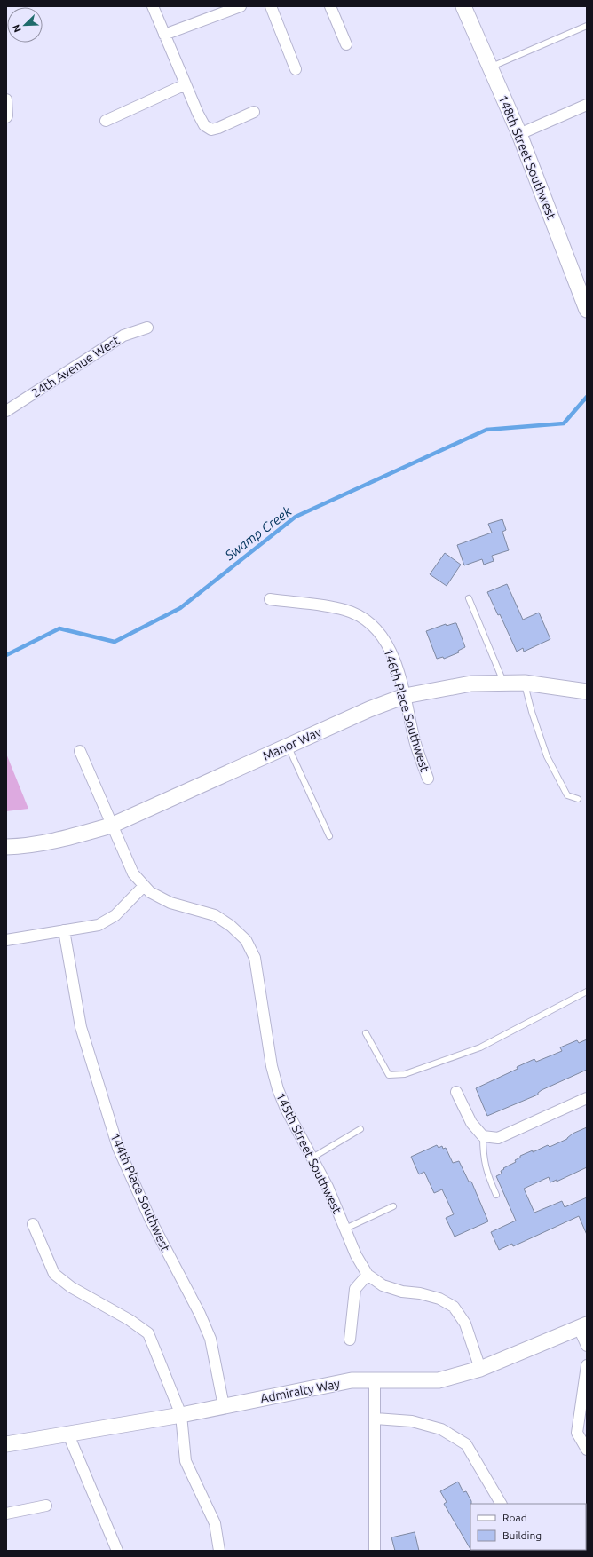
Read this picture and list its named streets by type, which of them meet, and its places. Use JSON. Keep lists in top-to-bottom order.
{
  "streets": {
    "street": [
      "148th Street Southwest",
      "24th Avenue West",
      "146th Place Southwest",
      "Manor Way",
      "145th Street Southwest",
      "144th Place Southwest",
      "Admiralty Way"
    ]
  },
  "crossings": [
    ["146th Place Southwest", "Manor Way"],
    ["Manor Way", "145th Street Southwest"],
    ["145th Street Southwest", "Admiralty Way"],
    ["144th Place Southwest", "Admiralty Way"]
  ],
  "water": ["Swamp Creek"],
  "legend": ["Road", "Building"],
  "north": "bottom left"
}
